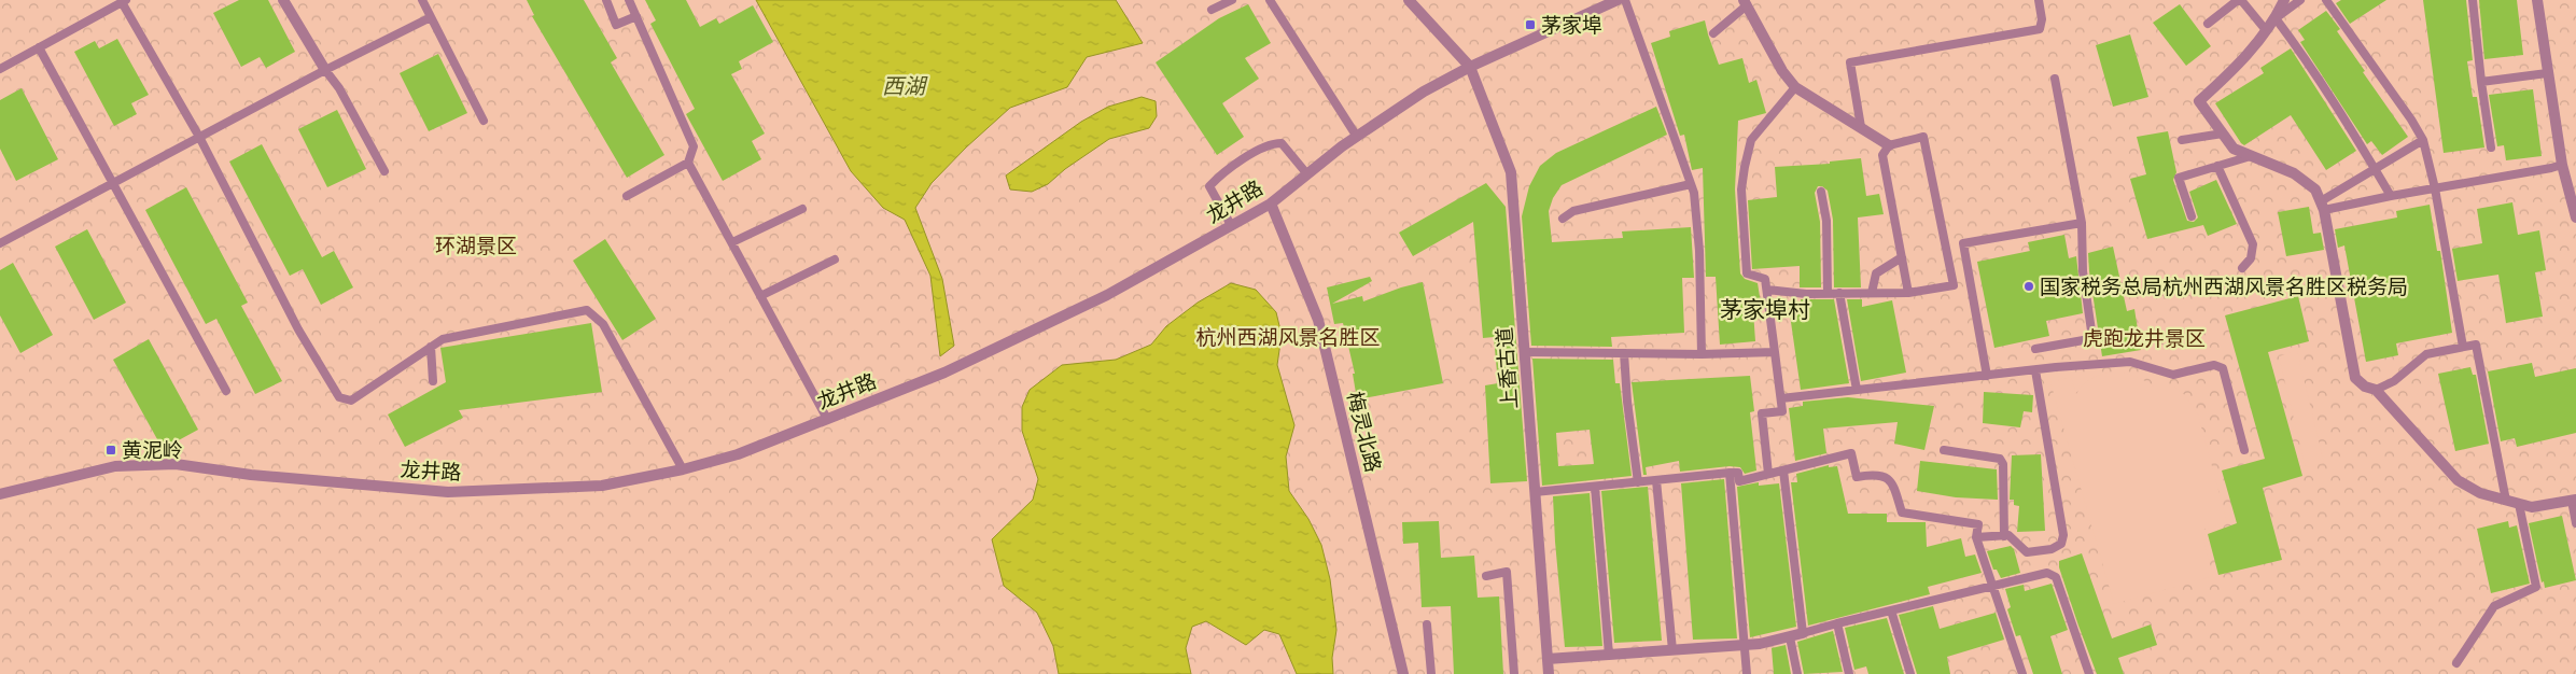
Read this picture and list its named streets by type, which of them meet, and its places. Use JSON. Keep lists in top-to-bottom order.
{
  "streets": {
    "street": ["龙井路", "上香古道", "梅灵北路"]
  },
  "crossings": [
    ["龙井路", "上香古道"],
    ["龙井路", "梅灵北路"]
  ],
  "districts": ["茅家埠村"],
  "water": ["西湖"],
  "parks": ["环湖景区", "杭州西湖风景名胜区", "虎跑龙井景区"],
  "places": {
    "transit": ["茅家埠", "黄泥岭"],
    "other": ["国家税务总局杭州西湖风景名胜区税务局"]
  }
}
